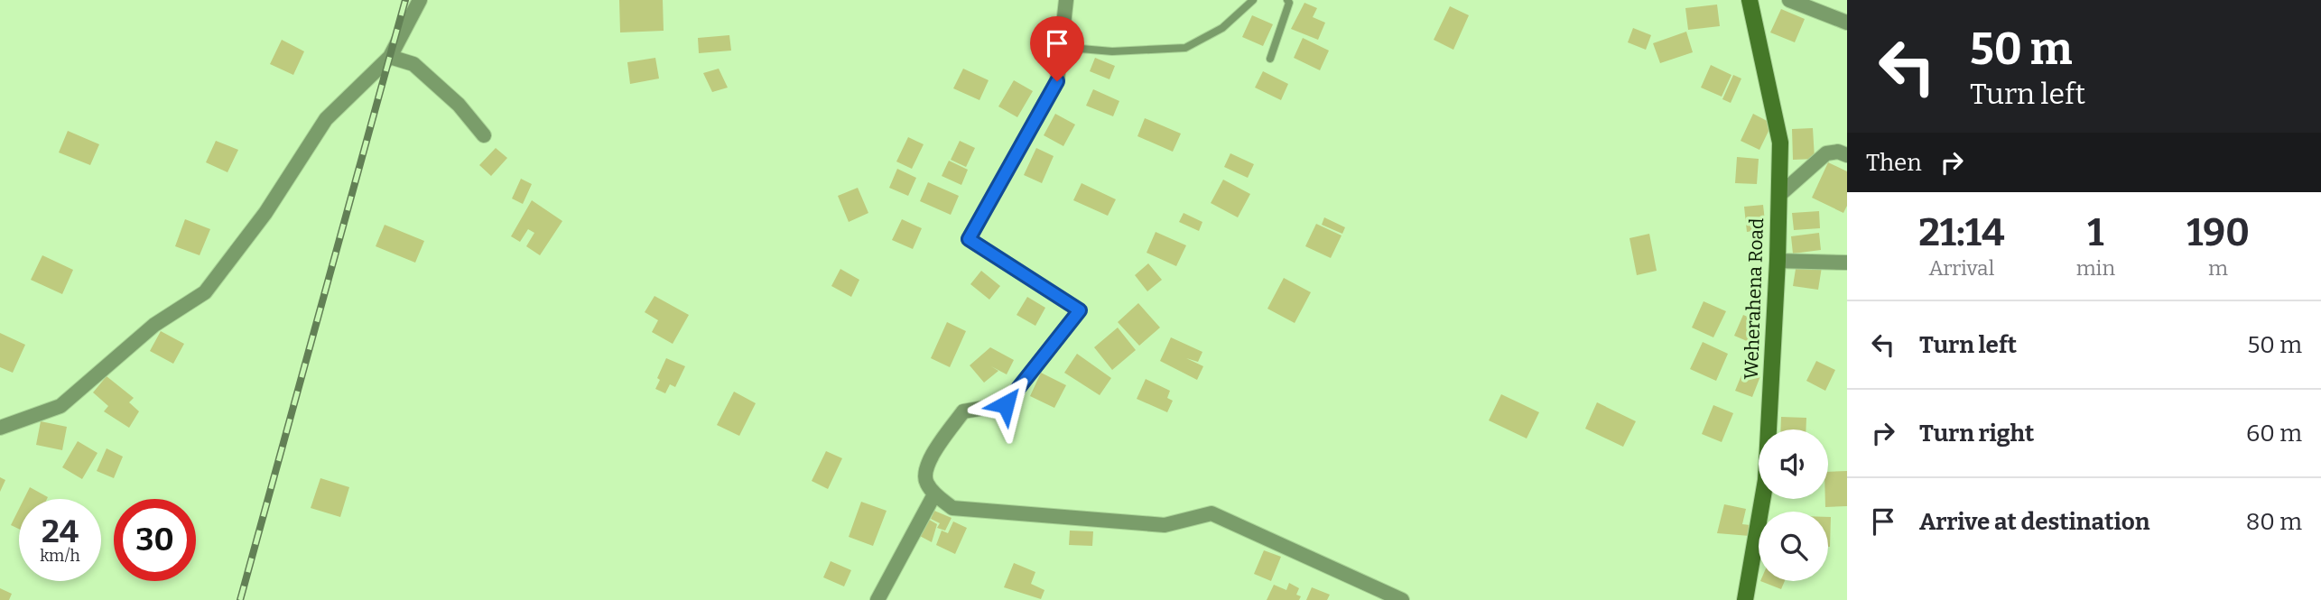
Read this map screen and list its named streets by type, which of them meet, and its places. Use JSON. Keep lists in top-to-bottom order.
{
  "streets": {
    "main road": ["Weherahena Road"]
  },
  "page": {
    "turn": ["50 m", "Turn left"],
    "then": "Then",
    "eta": [
      "21:14",
      "Arrival",
      "1",
      "min",
      "190",
      "m"
    ],
    "list": [
      {
        "name": "Turn left",
        "value": "50 m"
      },
      {
        "name": "Turn right",
        "value": "60 m"
      },
      {
        "name": "Arrive at destination",
        "value": "80 m"
      }
    ],
    "speed": "24 km/h",
    "limit": "30"
  }
}
